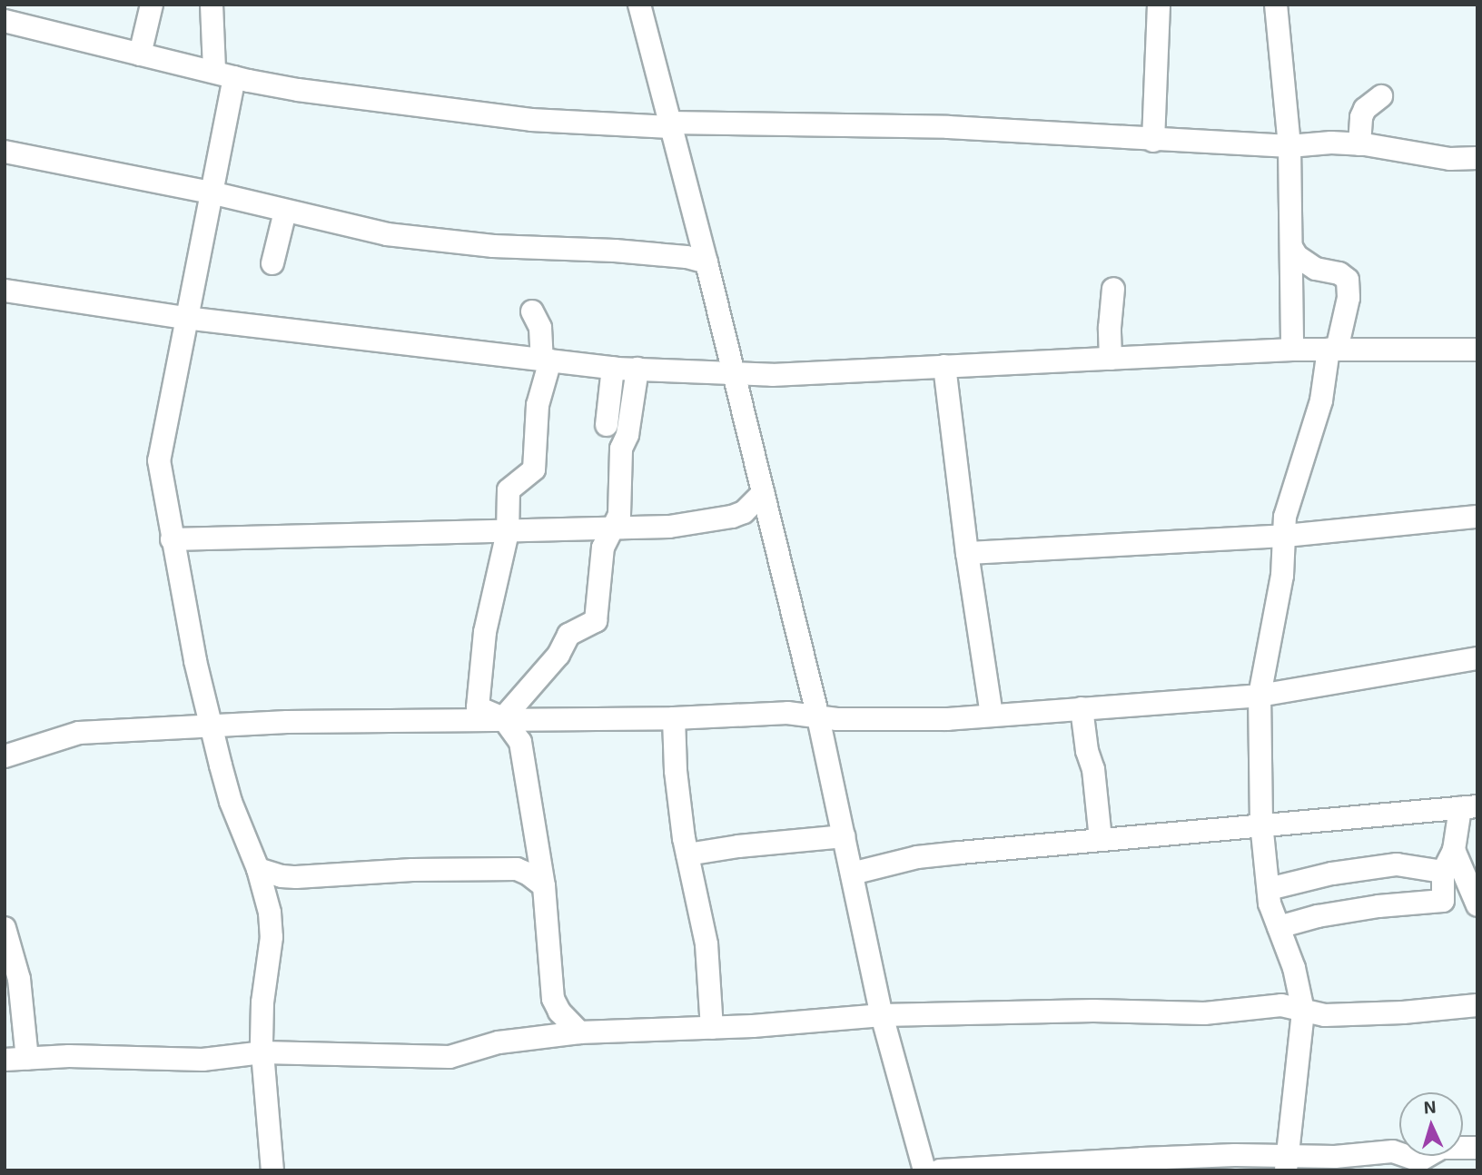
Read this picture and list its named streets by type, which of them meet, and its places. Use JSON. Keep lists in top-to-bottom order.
{
  "north": "top"
}
